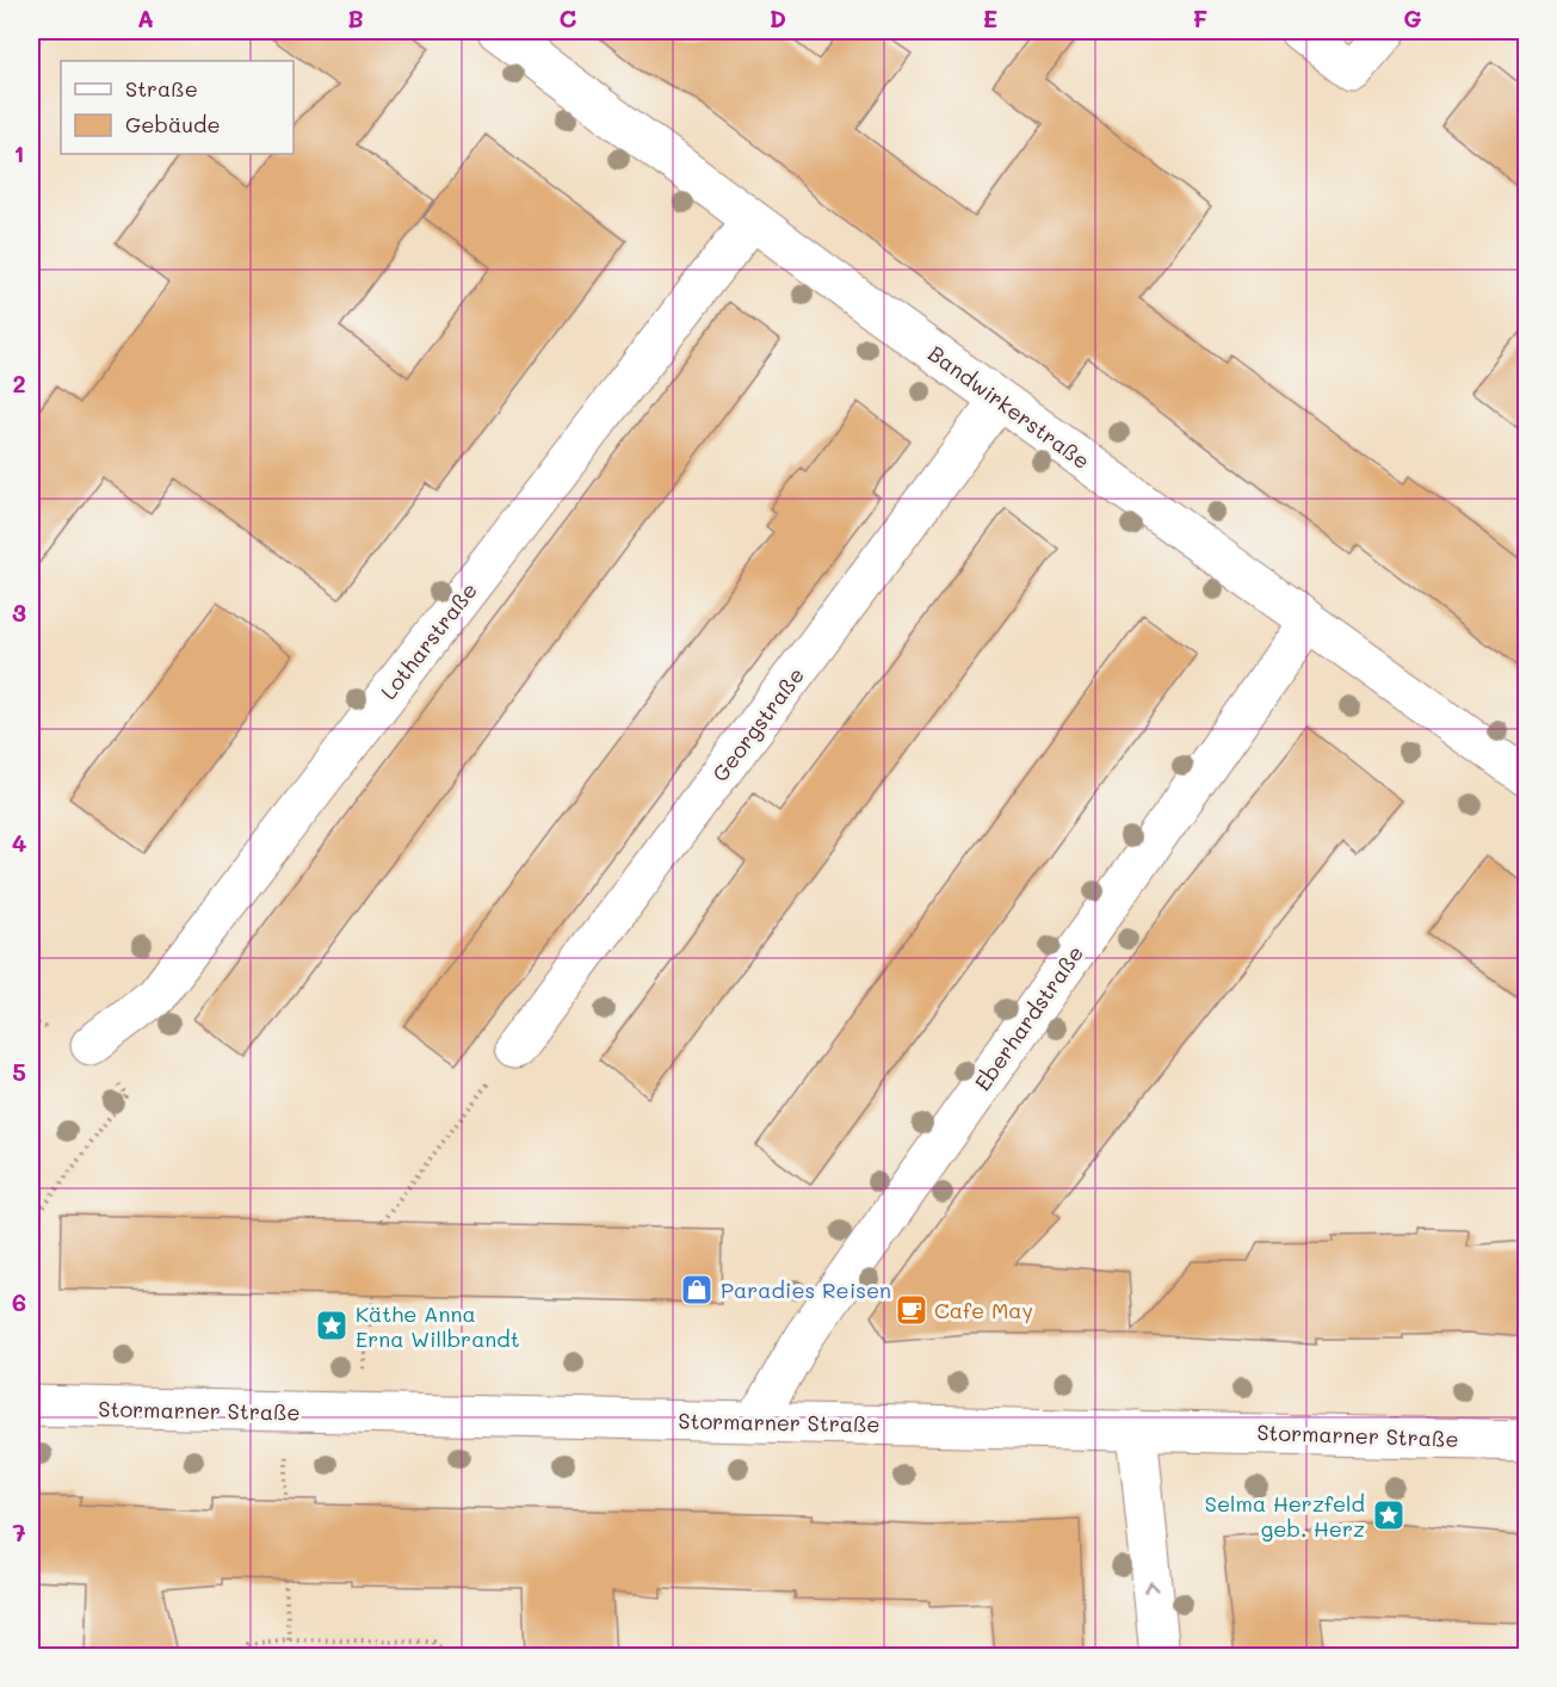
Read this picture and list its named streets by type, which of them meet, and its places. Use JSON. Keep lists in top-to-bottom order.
{
  "streets": {
    "street": [
      "Bandwirkerstraße",
      "Lotharstraße",
      "Georgstraße",
      "Eberhardstraße",
      "Stormarner Straße"
    ]
  },
  "crossings": [
    ["Bandwirkerstraße", "Lotharstraße"],
    ["Bandwirkerstraße", "Georgstraße"],
    ["Bandwirkerstraße", "Eberhardstraße"],
    ["Eberhardstraße", "Stormarner Straße"]
  ],
  "places": {
    "shop": ["Paradies Reisen"],
    "cafe": ["Cafe May"],
    "place": ["Käthe Anna Erna Willbrandt", "Selma Herzfeld geb. Herz"]
  },
  "legend": ["Straße", "Gebäude"],
  "grid": {
    "columns": [
      "A",
      "B",
      "C",
      "D",
      "E",
      "F",
      "G"
    ],
    "rows": [
      "1",
      "2",
      "3",
      "4",
      "5",
      "6",
      "7"
    ]
  }
}
